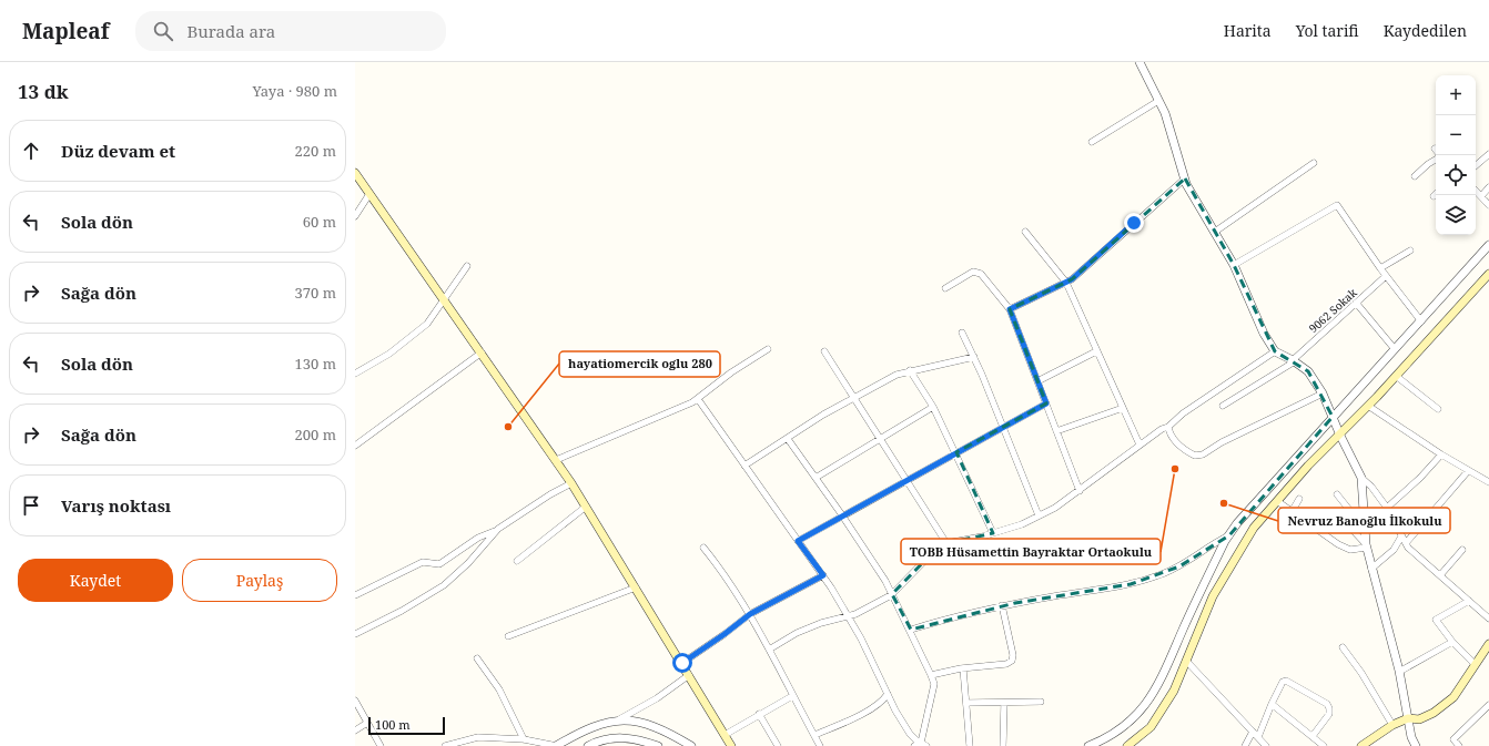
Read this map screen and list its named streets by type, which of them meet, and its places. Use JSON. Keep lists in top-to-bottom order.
{
  "streets": {
    "street": ["9062 Sokak"]
  },
  "places": ["hayatiomercik oglu 280", "TOBB Hüsamettin Bayraktar Ortaokulu", "Nevruz Banoğlu İlkokulu"],
  "scale_bar": "100 m",
  "page": {
    "header": "Mapleaf",
    "search": "Burada ara",
    "nav": ["Harita", "Yol tarifi", "Kaydedilen"],
    "heading": ["13 dk", "Yaya · 980 m"],
    "map_buttons": ["+", "−"],
    "list": [
      ["Düz devam et", "220 m"],
      ["Sola dön", "60 m"],
      ["Sağa dön", "370 m"],
      ["Sola dön", "130 m"],
      ["Sağa dön", "200 m"],
      "Varış noktası"
    ],
    "buttons": ["Kaydet", "Paylaş"],
    "scale": "100 m"
  }
}
